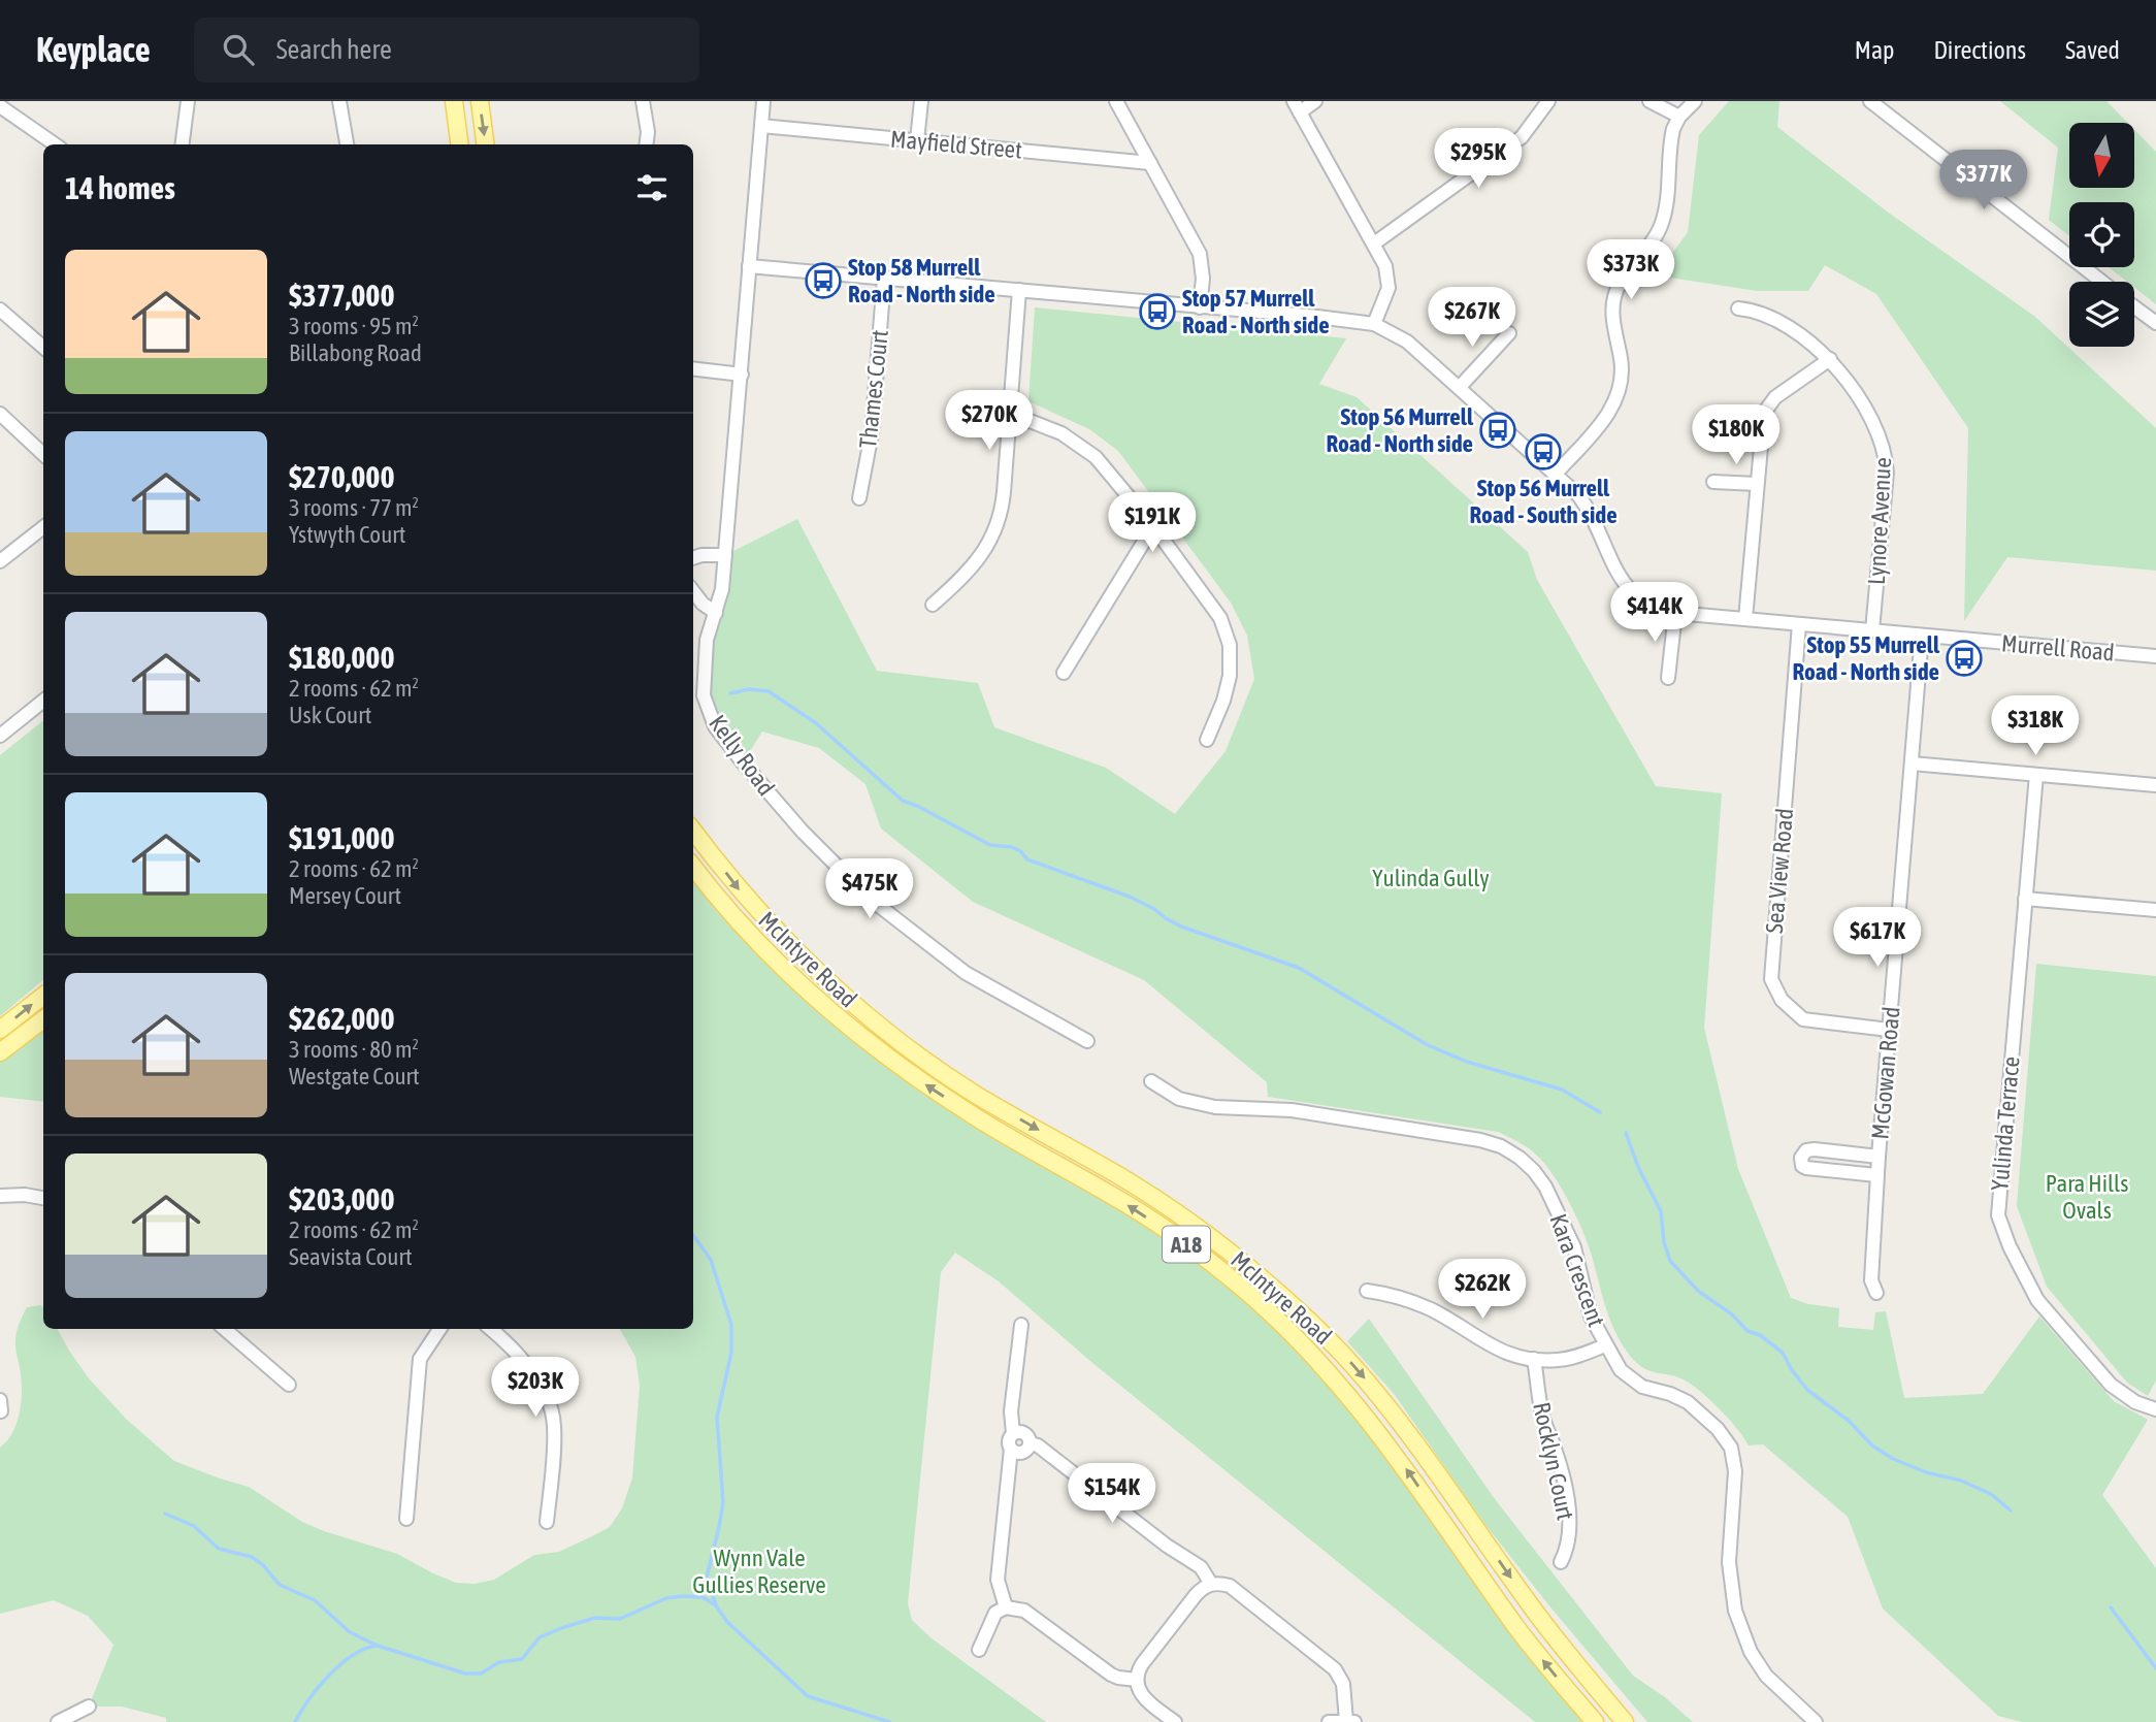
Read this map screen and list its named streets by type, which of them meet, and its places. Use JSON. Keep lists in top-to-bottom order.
{
  "streets": {
    "main road": ["McIntyre Road", "A18"],
    "street": [
      "Mayfield Street",
      "Thames Court",
      "Lynore Avenue",
      "Murrell Road",
      "Kelly Road",
      "Sea View Road",
      "McGowan Road",
      "Yulinda Terrace",
      "Kara Crescent",
      "Rocklyn Court"
    ]
  },
  "crossings": [
    ["Mayfield Street", "Kelly Road"],
    ["Thames Court", "Murrell Road"],
    ["Lynore Avenue", "Murrell Road"],
    ["Murrell Road", "Kelly Road"],
    ["Murrell Road", "Sea View Road"],
    ["Murrell Road", "McGowan Road"],
    ["Sea View Road", "McGowan Road"]
  ],
  "parks": ["Yulinda Gully", "Para Hills Ovals", "Wynn Vale Gullies Reserve"],
  "places": {
    "bus stop": [
      "Stop 58 Murrell Road - North side",
      "Stop 57 Murrell Road - North side",
      "Stop 56 Murrell Road - North side",
      "Stop 56 Murrell Road - South side",
      "Stop 55 Murrell Road - North side"
    ]
  },
  "north": "bottom",
  "page": {
    "header": "Keyplace",
    "search": "Search here",
    "nav": ["Map", "Directions", "Saved"],
    "price": [
      "$295K",
      "$377K",
      "$373K",
      "$267K",
      "$270K",
      "$180K",
      "$191K",
      "$414K",
      "$318K",
      "$475K",
      "$617K",
      "$262K",
      "$203K",
      "$154K"
    ],
    "heading": "14 homes",
    "list": [
      {
        "name": "$377,000",
        "note": "3 rooms · 95 m² · Billabong Road"
      },
      {
        "name": "$270,000",
        "note": "3 rooms · 77 m² · Ystwyth Court"
      },
      {
        "name": "$180,000",
        "note": "2 rooms · 62 m² · Usk Court"
      },
      {
        "name": "$191,000",
        "note": "2 rooms · 62 m² · Mersey Court"
      },
      {
        "name": "$262,000",
        "note": "3 rooms · 80 m² · Westgate Court"
      },
      {
        "name": "$203,000",
        "note": "2 rooms · 62 m² · Seavista Court"
      }
    ]
  }
}
